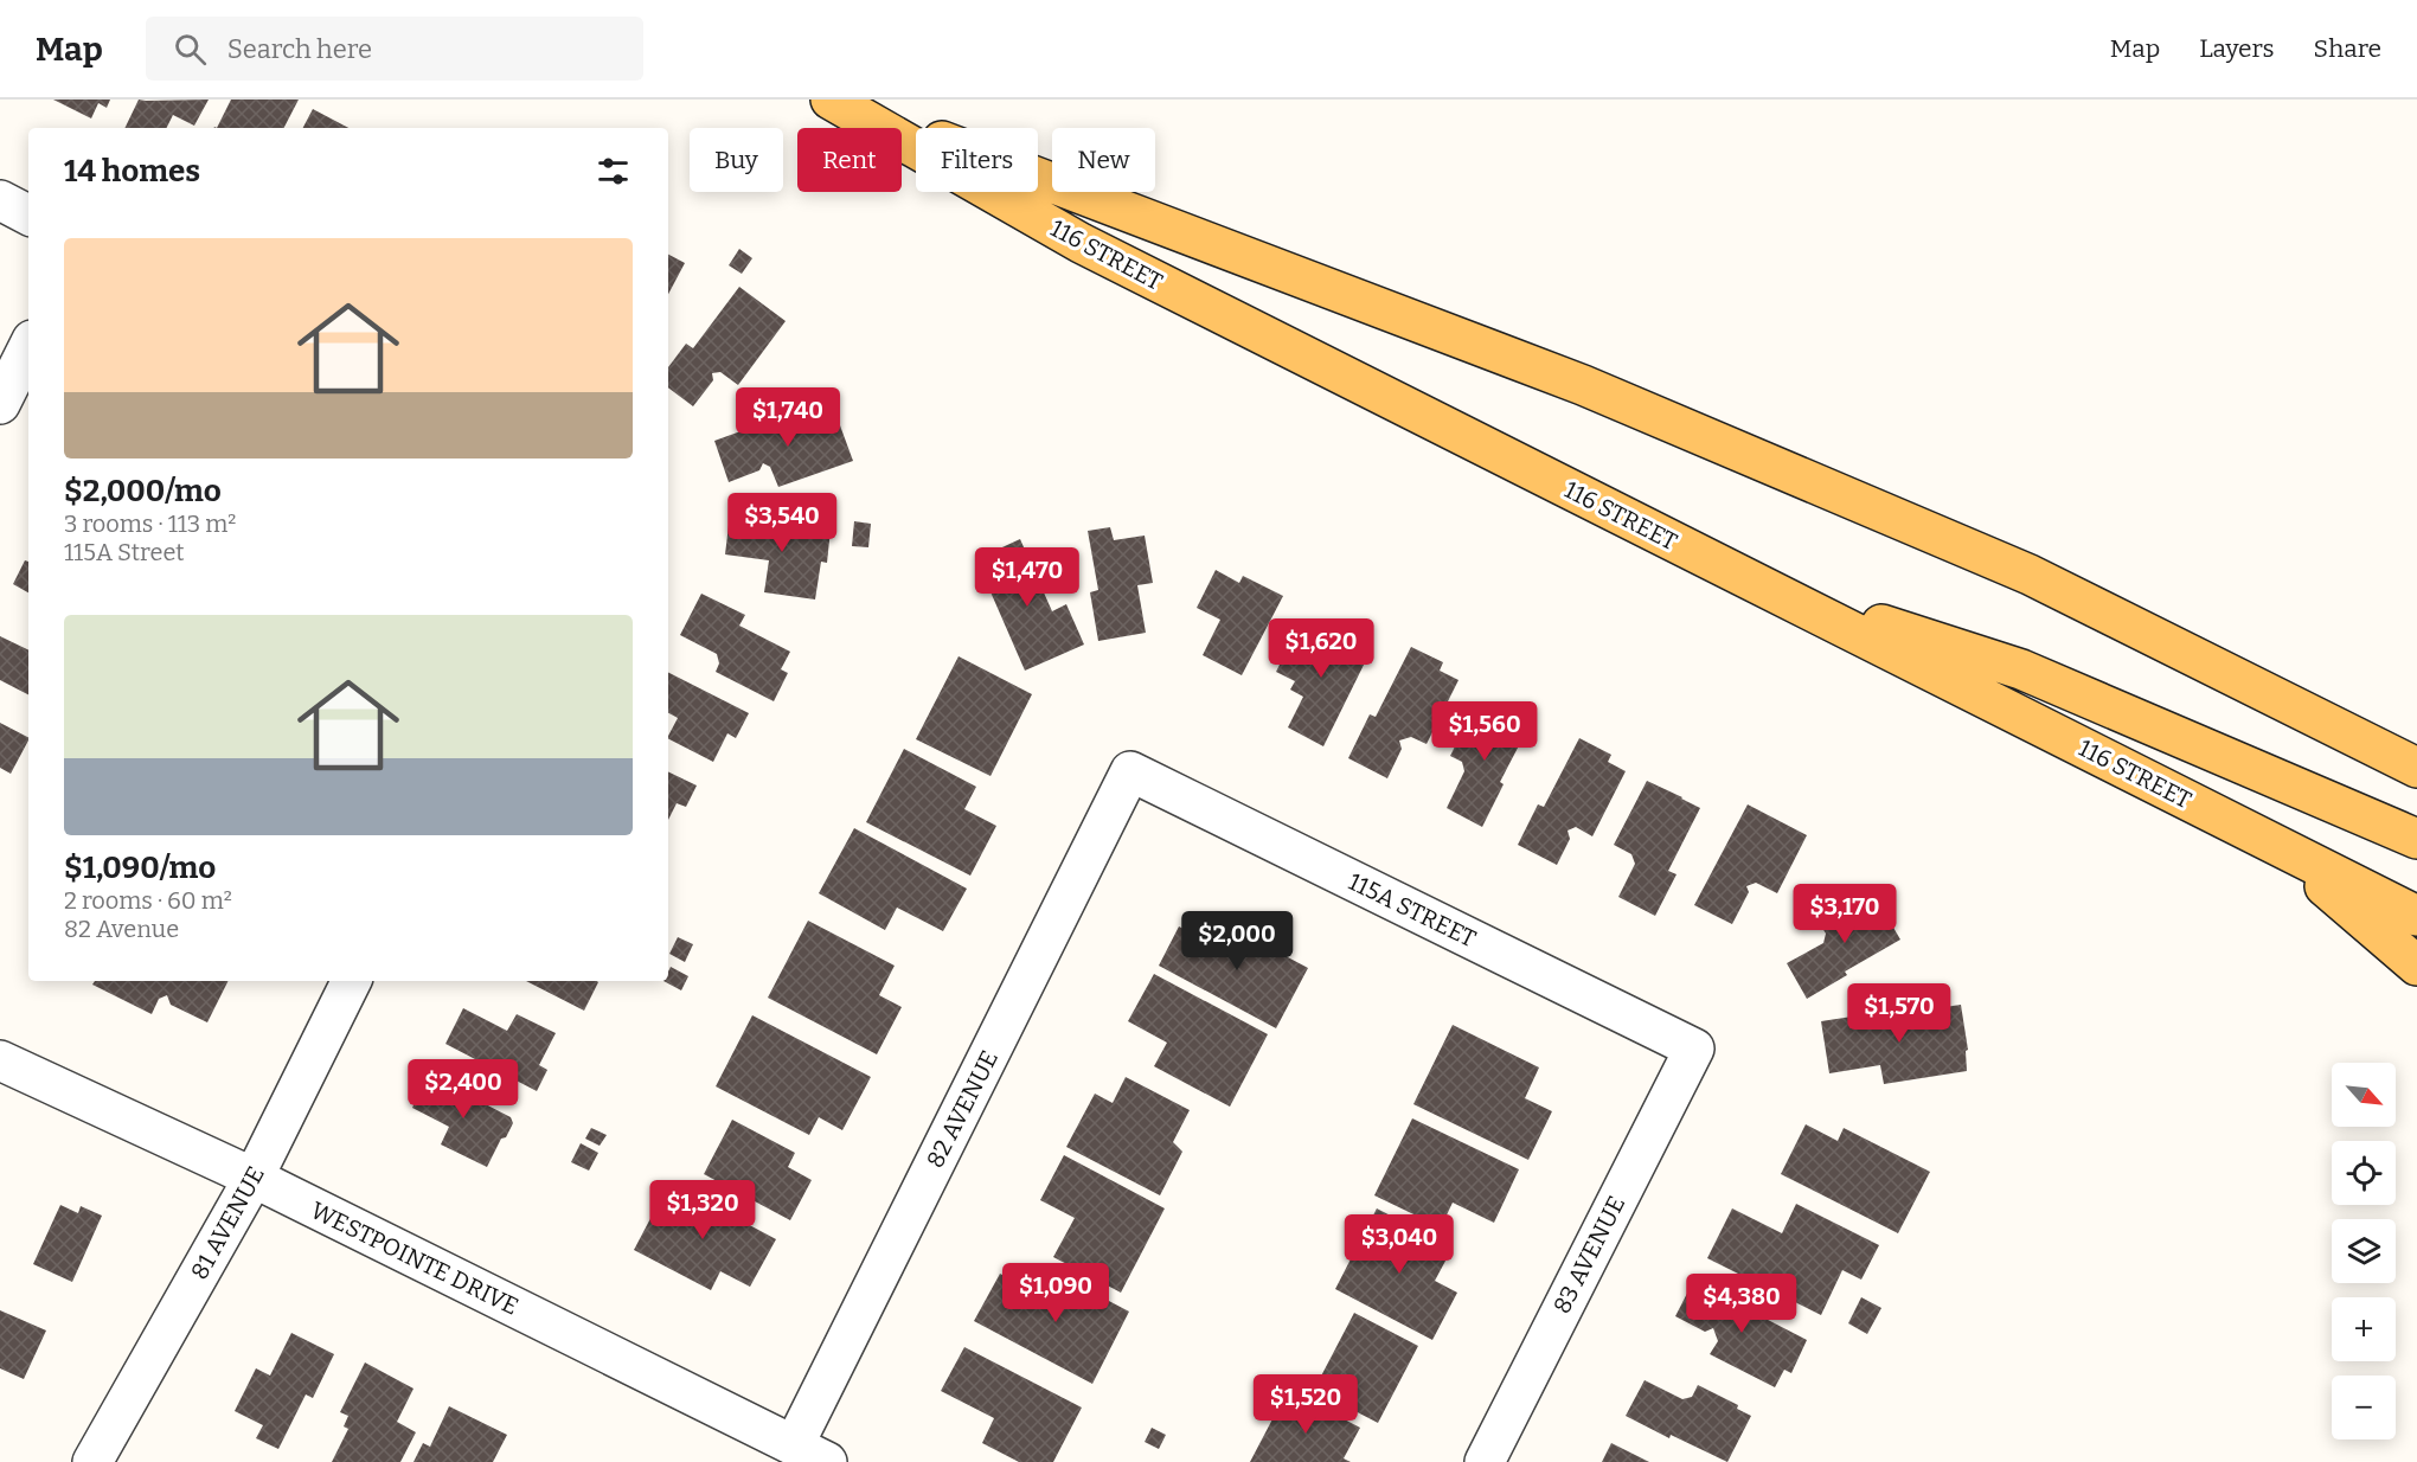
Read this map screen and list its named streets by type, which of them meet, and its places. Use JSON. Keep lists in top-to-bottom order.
{
  "streets": {
    "main road": ["116 STREET"],
    "street": [
      "115A STREET",
      "82 AVENUE",
      "81 AVENUE",
      "83 AVENUE",
      "WESTPOINTE DRIVE"
    ]
  },
  "crossings": [
    ["115A STREET", "82 AVENUE"],
    ["115A STREET", "83 AVENUE"],
    ["82 AVENUE", "WESTPOINTE DRIVE"],
    ["81 AVENUE", "WESTPOINTE DRIVE"]
  ],
  "north": "bottom right",
  "page": {
    "header": "Map",
    "search": "Search here",
    "nav": ["Map", "Layers", "Share"],
    "chip": [
      "Buy",
      "Rent",
      "Filters",
      "New"
    ],
    "heading": "14 homes",
    "list": [
      {
        "name": "$2,000/mo",
        "note": "3 rooms · 113 m² · 115A Street"
      },
      {
        "name": "$1,090/mo",
        "note": "2 rooms · 60 m² · 82 Avenue"
      }
    ],
    "price": [
      "$1,740",
      "$3,540",
      "$1,470",
      "$1,620",
      "$1,560",
      "$3,170",
      "$2,000",
      "$1,570",
      "$2,400",
      "$1,320",
      "$3,040",
      "$1,090",
      "$4,380",
      "$1,520"
    ],
    "map_buttons": ["+", "−"]
  }
}
